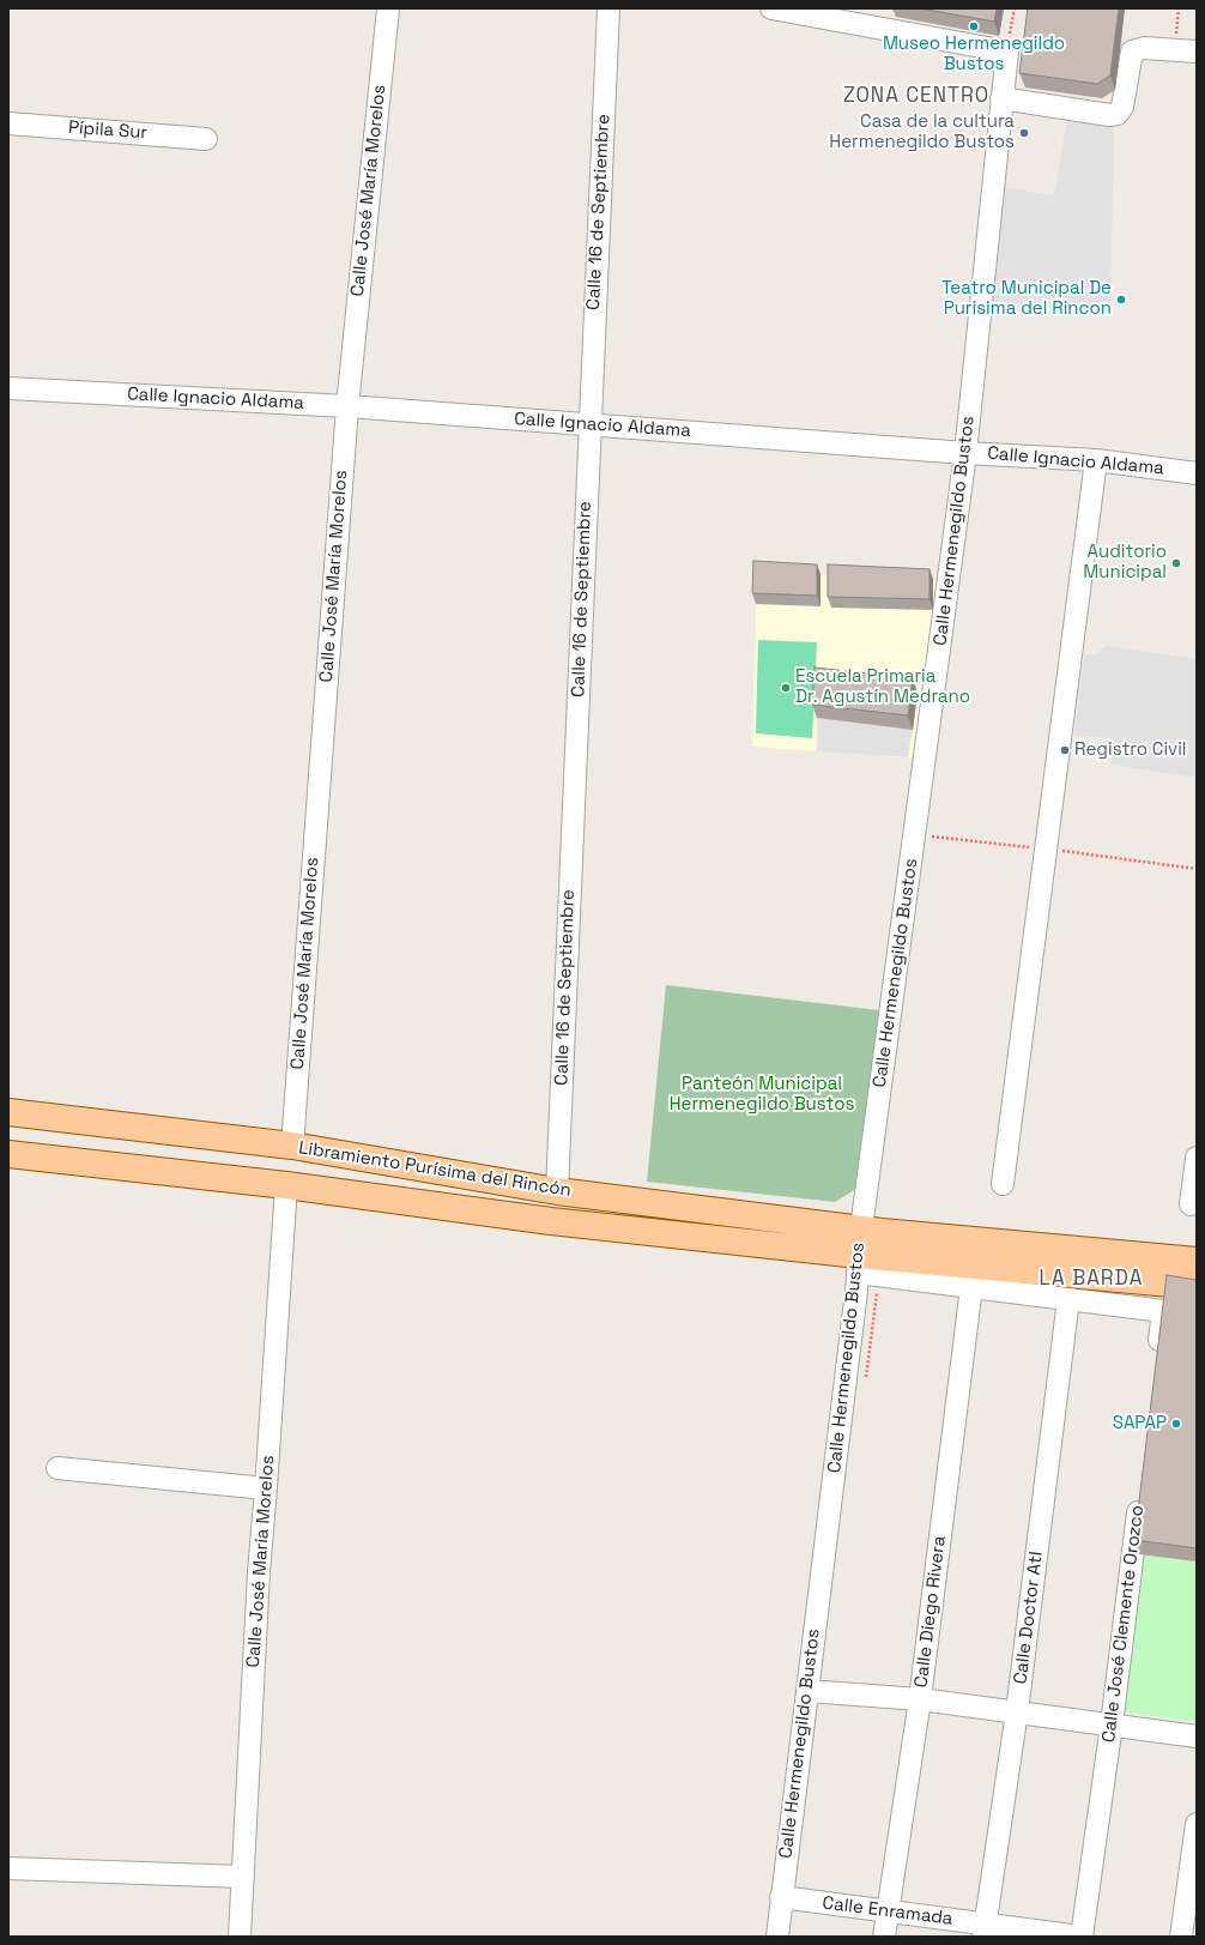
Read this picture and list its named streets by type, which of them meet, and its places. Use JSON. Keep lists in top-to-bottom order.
{
  "streets": {
    "main road": ["Libramiento Purísima del Rincón"],
    "street": [
      "Pípila Sur",
      "Calle José María Morelos",
      "Calle 16 de Septiembre",
      "Calle Ignacio Aldama",
      "Calle Hermenegildo Bustos",
      "Calle Diego Rivera",
      "Calle Doctor Atl",
      "Calle José Clemente Orozco",
      "Calle Enramada"
    ]
  },
  "crossings": [
    ["Calle José María Morelos", "Calle Ignacio Aldama"],
    ["Calle José María Morelos", "Libramiento Purísima del Rincón"],
    ["Calle 16 de Septiembre", "Calle Ignacio Aldama"],
    ["Calle 16 de Septiembre", "Libramiento Purísima del Rincón"],
    ["Calle Ignacio Aldama", "Calle Hermenegildo Bustos"],
    ["Calle Hermenegildo Bustos", "Libramiento Purísima del Rincón"],
    ["Calle Hermenegildo Bustos", "Calle Enramada"],
    ["Calle Diego Rivera", "Calle Enramada"],
    ["Calle Doctor Atl", "Calle Enramada"],
    ["Calle José Clemente Orozco", "Calle Enramada"]
  ],
  "districts": ["ZONA CENTRO", "LA BARDA"],
  "parks": ["Panteón Municipal Hermenegildo Bustos"],
  "places": [
    "Museo Hermenegildo Bustos",
    "Casa de la cultura Hermenegildo Bustos",
    "Teatro Municipal De Purisima del Rincon",
    "Auditorio Municipal",
    "Escuela Primaria Dr. Agustín Medrano",
    "Registro Civil",
    "SAPAP"
  ]
}
